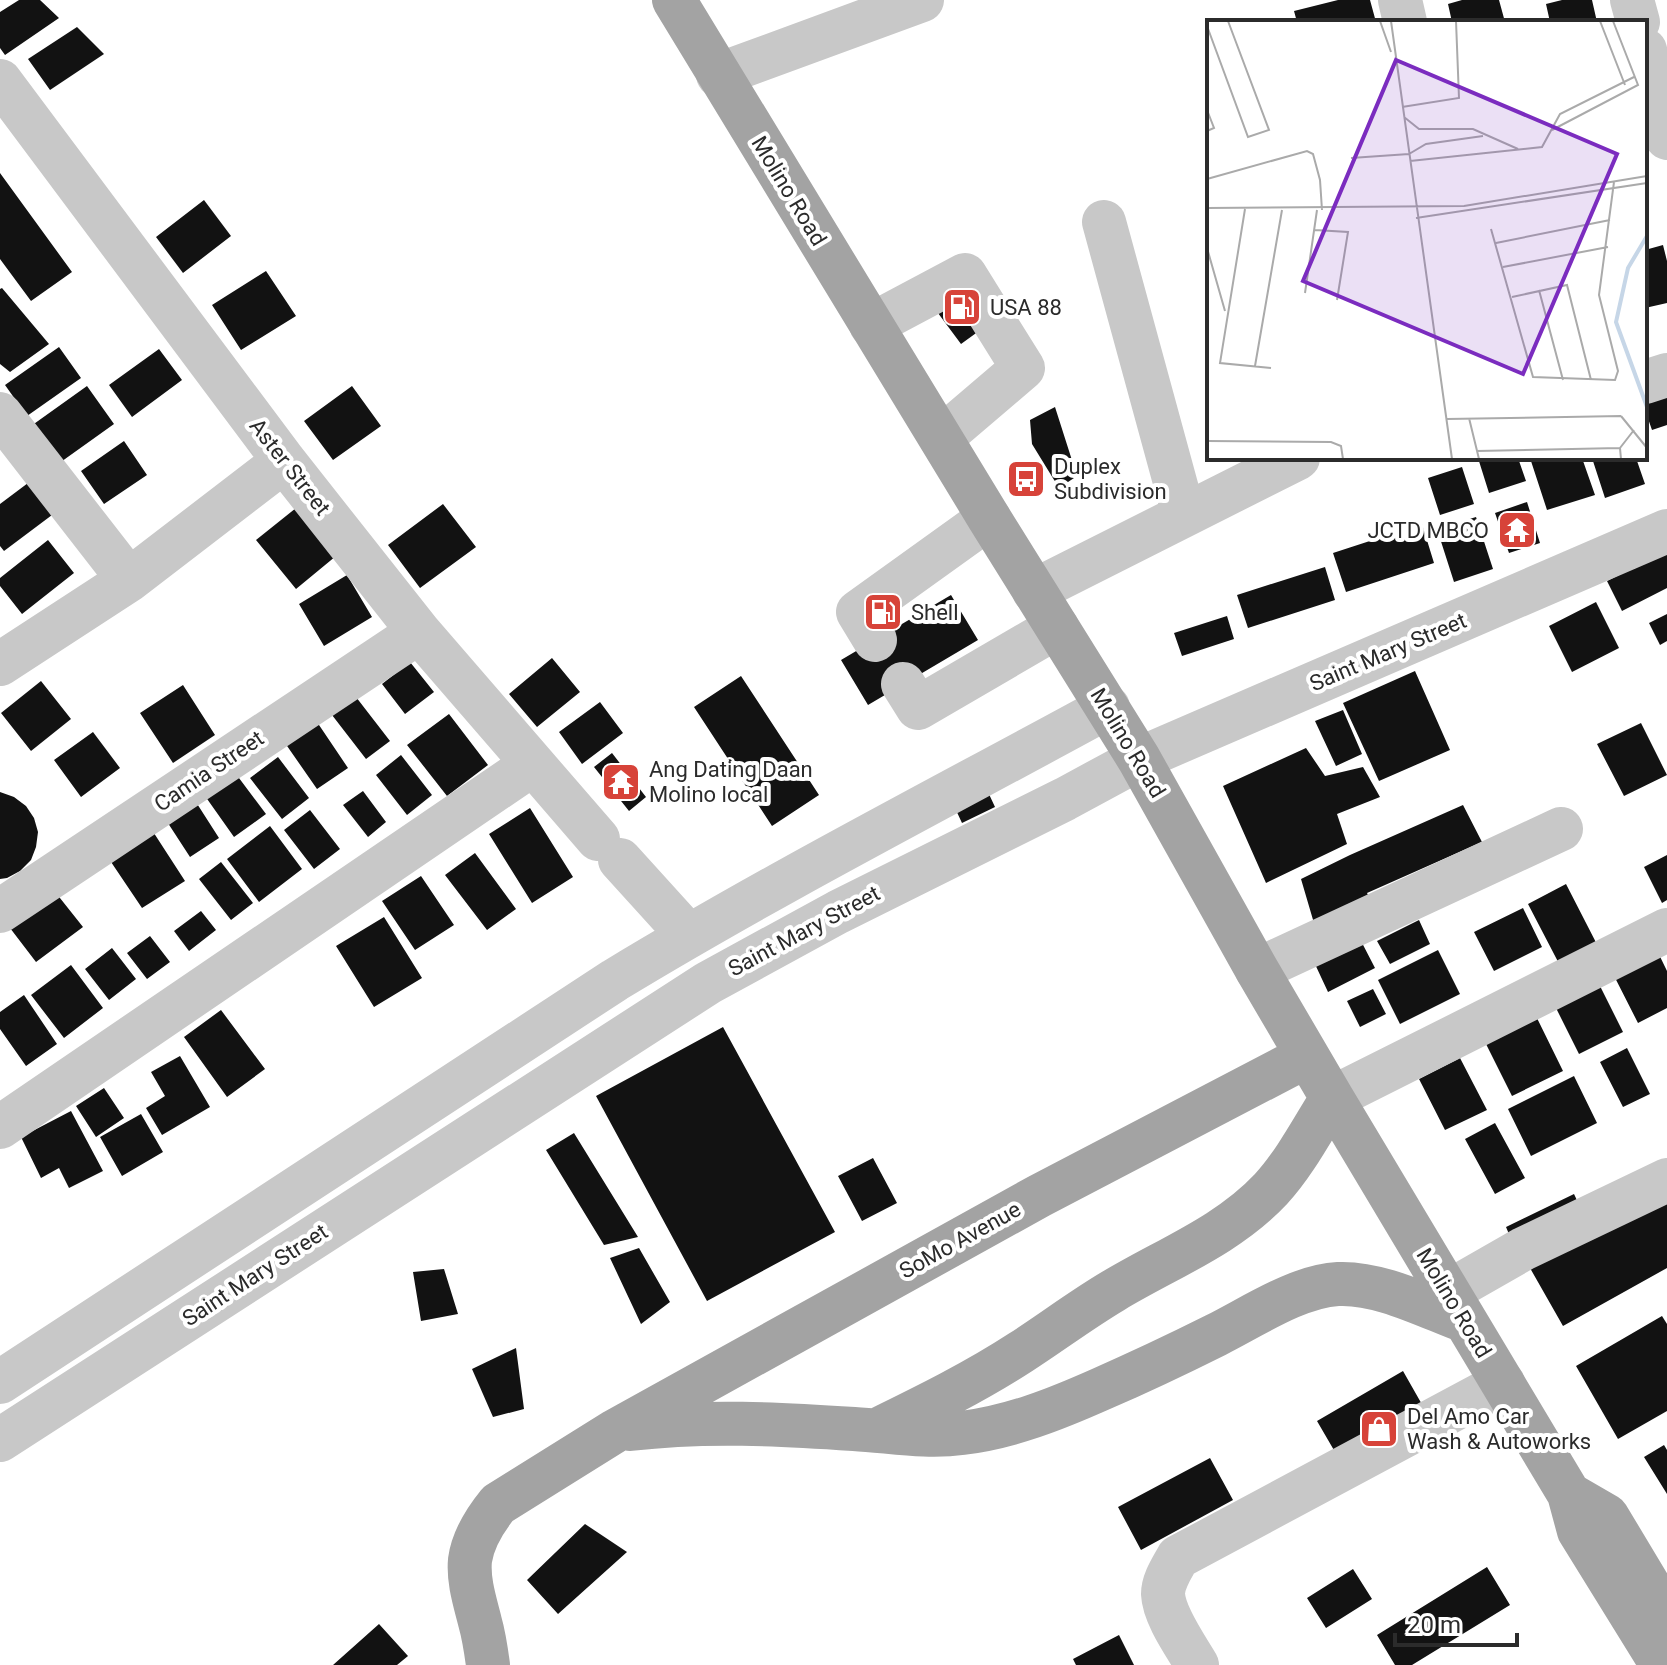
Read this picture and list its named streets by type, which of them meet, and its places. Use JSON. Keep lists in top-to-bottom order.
{
  "streets": {
    "main road": ["Molino Road", "SoMo Avenue"],
    "street": ["Aster Street", "Saint Mary Street", "Camia Street"]
  },
  "crossings": [
    ["Molino Road", "Saint Mary Street"],
    ["Molino Road", "SoMo Avenue"],
    ["Aster Street", "Camia Street"]
  ],
  "places": {
    "fuel station": ["USA 88", "Shell"],
    "bus stop": ["Duplex Subdivision"],
    "temple": ["JCTD MBCO", "Ang Dating Daan Molino local"],
    "shop": ["Del Amo Car Wash & Autoworks"]
  },
  "scale_bar": "20 m"
}
